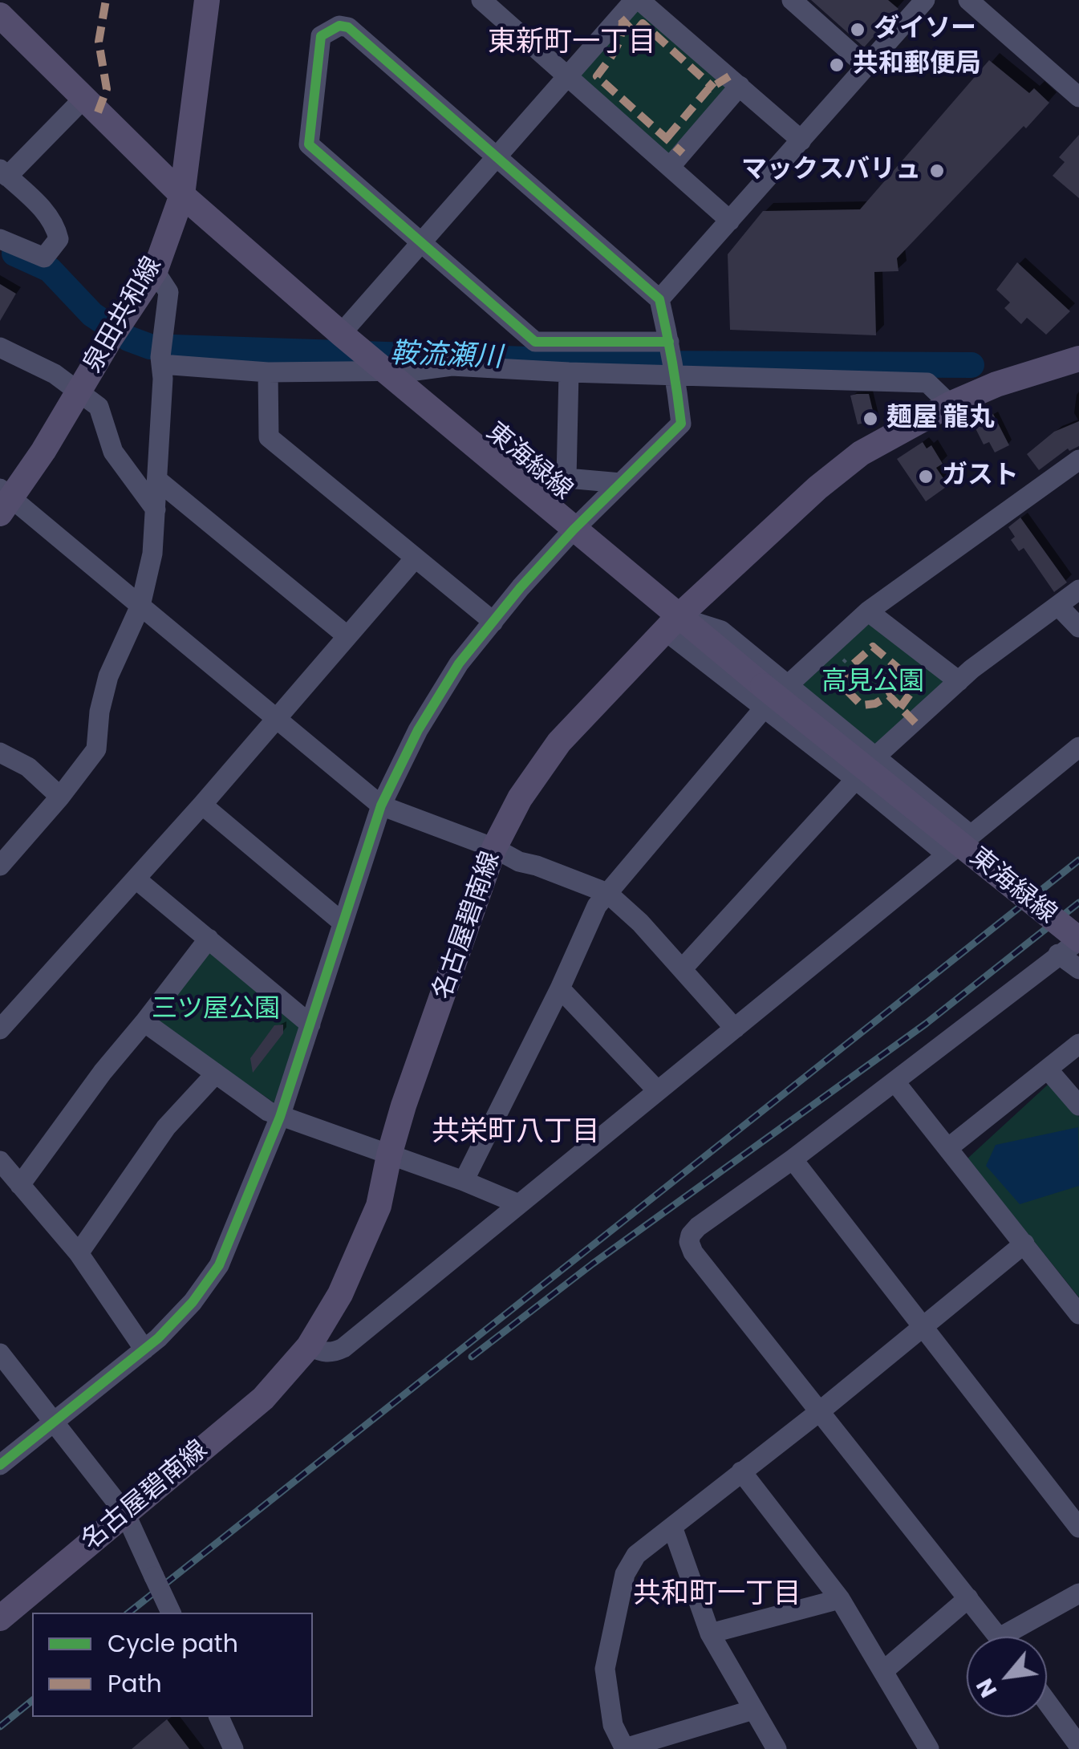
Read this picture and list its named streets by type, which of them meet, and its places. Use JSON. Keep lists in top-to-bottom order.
{
  "streets": {
    "main road": ["泉田共和線", "東海緑線", "名古屋碧南線"]
  },
  "crossings": [
    ["泉田共和線", "東海緑線"],
    ["東海緑線", "名古屋碧南線"]
  ],
  "districts": ["東新町一丁目", "共栄町八丁目", "共和町一丁目"],
  "water": ["鞍流瀬川"],
  "parks": ["高見公園", "三ツ屋公園"],
  "places": [
    "ダイソー",
    "共和郵便局",
    "マックスバリュ",
    "麺屋 龍丸",
    "ガスト"
  ],
  "legend": ["Cycle path", "Path"],
  "north": "bottom left"
}
